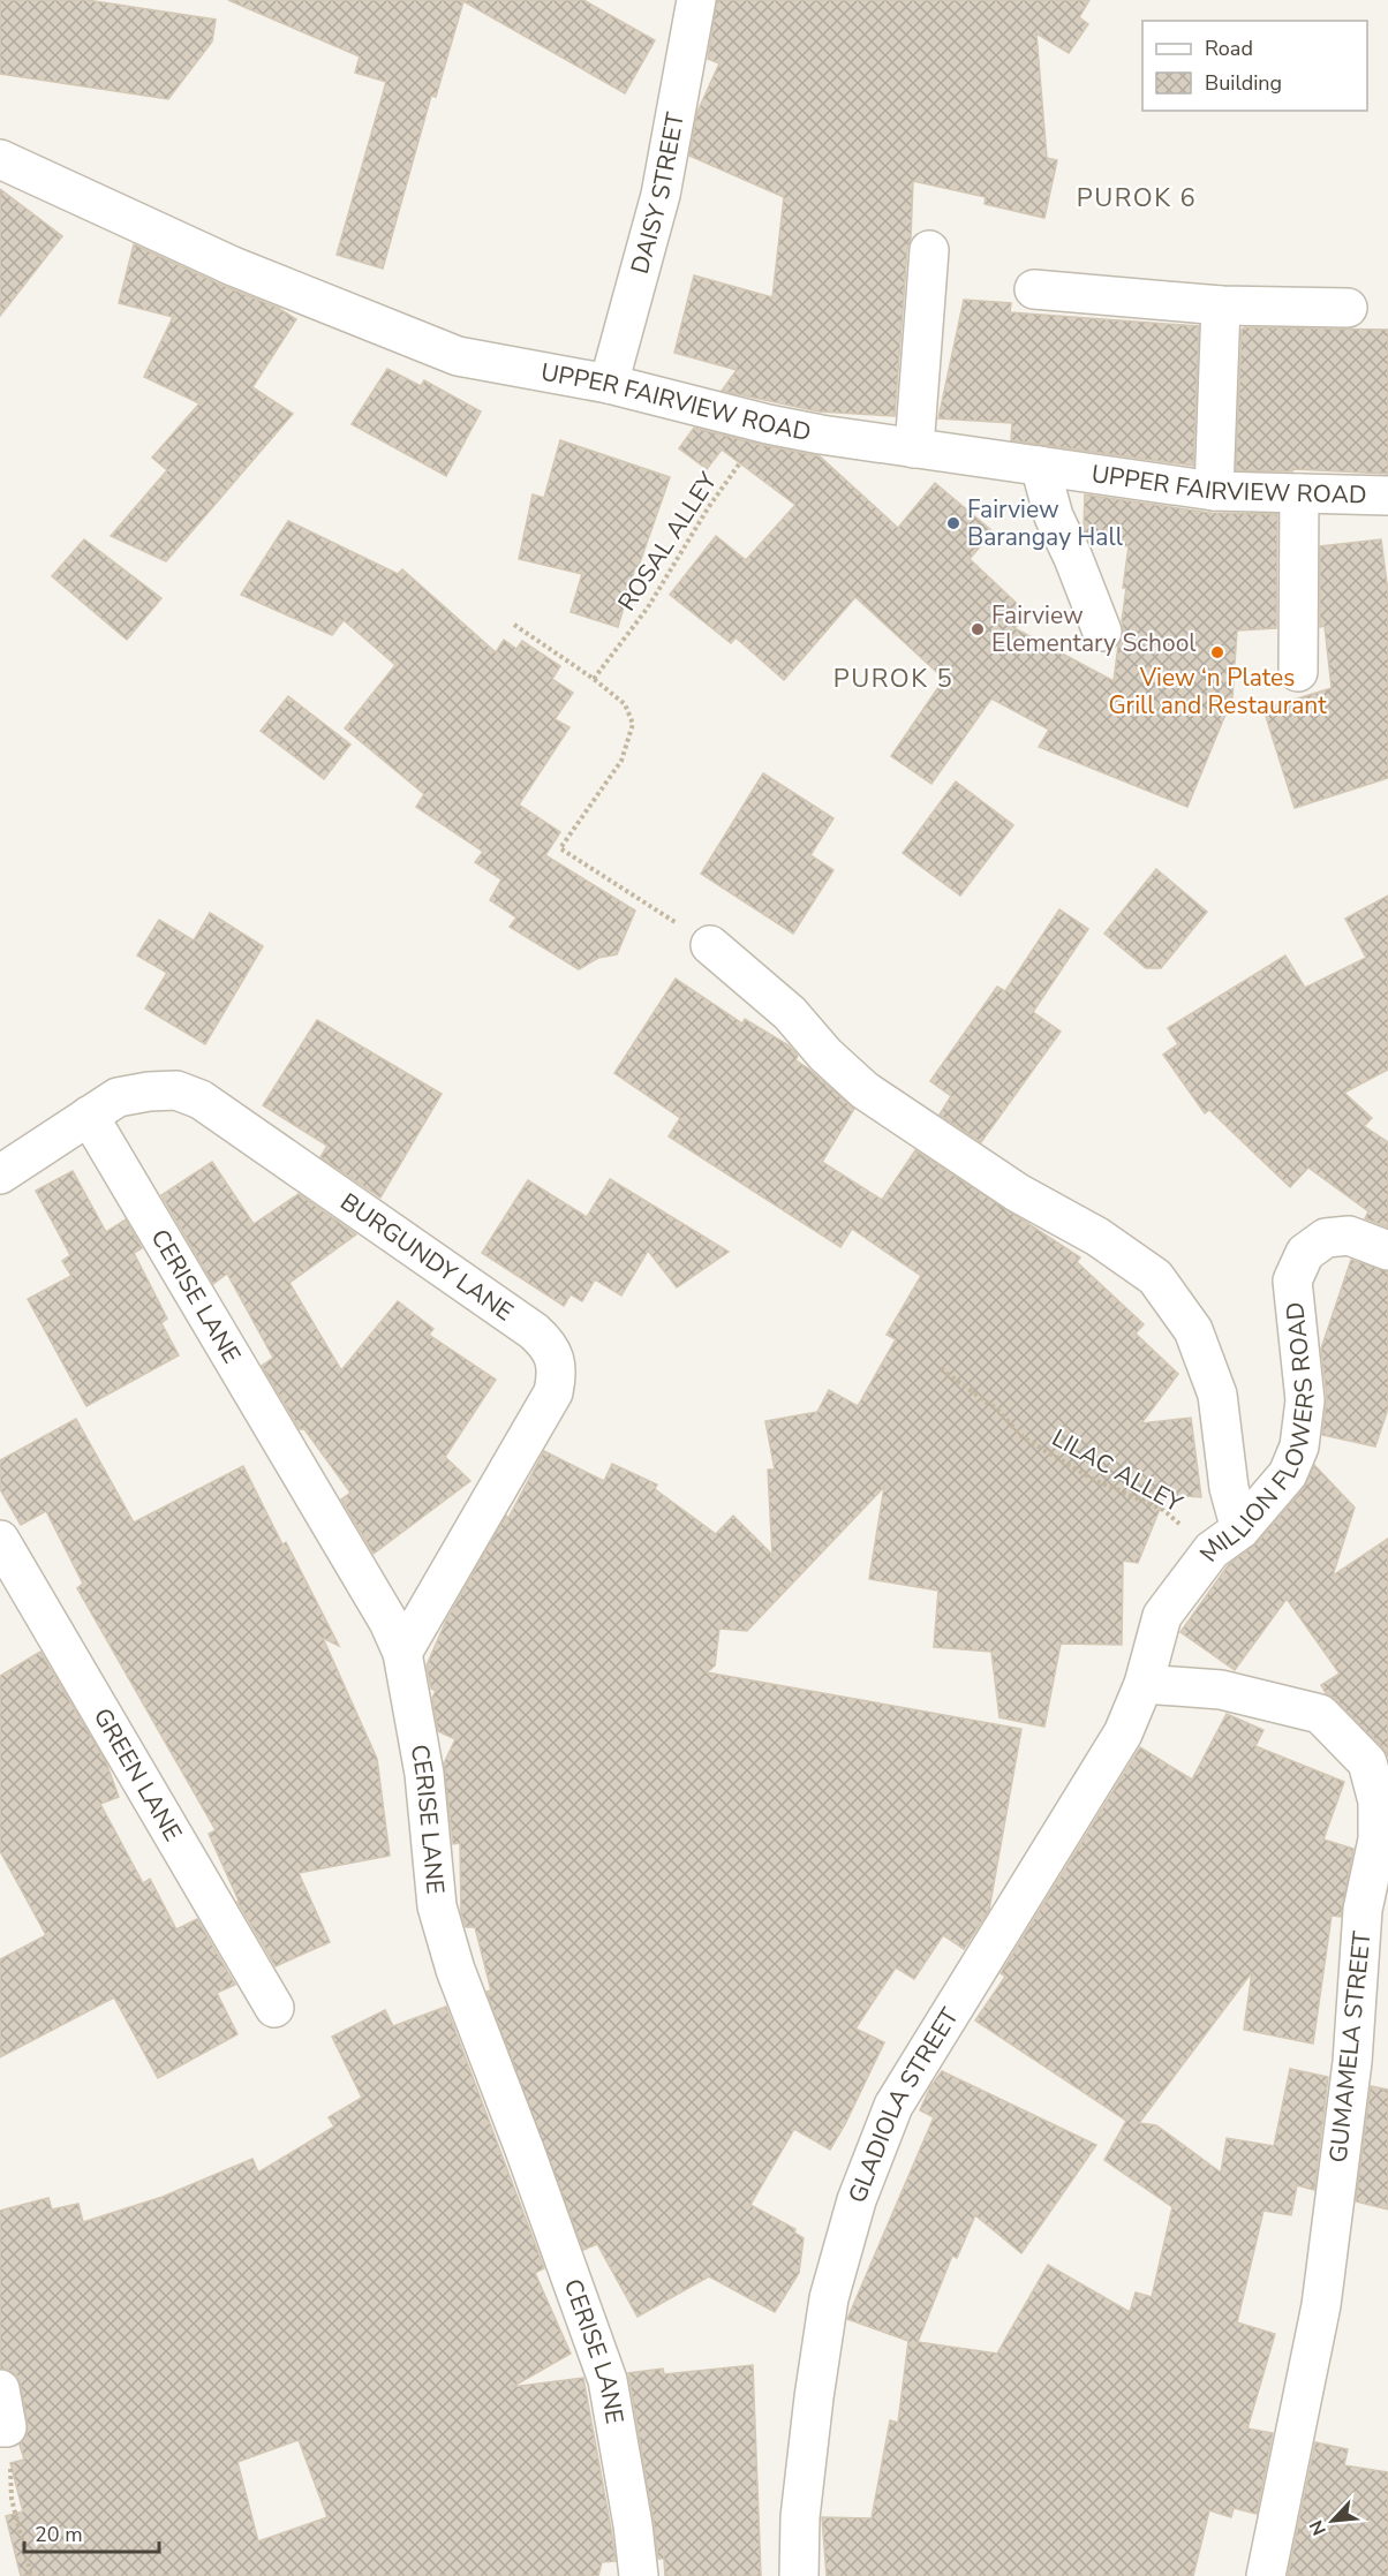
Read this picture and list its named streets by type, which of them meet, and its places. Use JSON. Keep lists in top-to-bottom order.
{
  "streets": {
    "street": [
      "DAISY STREET",
      "UPPER FAIRVIEW ROAD",
      "BURGUNDY LANE",
      "CERISE LANE",
      "MILLION FLOWERS ROAD",
      "GREEN LANE",
      "GUMAMELA STREET",
      "GLADIOLA STREET"
    ],
    "path": ["ROSAL ALLEY", "LILAC ALLEY"]
  },
  "crossings": [
    ["DAISY STREET", "UPPER FAIRVIEW ROAD"],
    ["UPPER FAIRVIEW ROAD", "ROSAL ALLEY"],
    ["BURGUNDY LANE", "CERISE LANE"],
    ["MILLION FLOWERS ROAD", "LILAC ALLEY"],
    ["MILLION FLOWERS ROAD", "GUMAMELA STREET"],
    ["MILLION FLOWERS ROAD", "GLADIOLA STREET"],
    ["GUMAMELA STREET", "GLADIOLA STREET"]
  ],
  "districts": ["PUROK 6", "PUROK 5"],
  "places": ["Fairview Barangay Hall", "Fairview Elementary School", "View ‘n Plates Grill and Restaurant"],
  "legend": ["Road", "Building"],
  "scale_bar": "20 m",
  "north": "bottom left"
}
